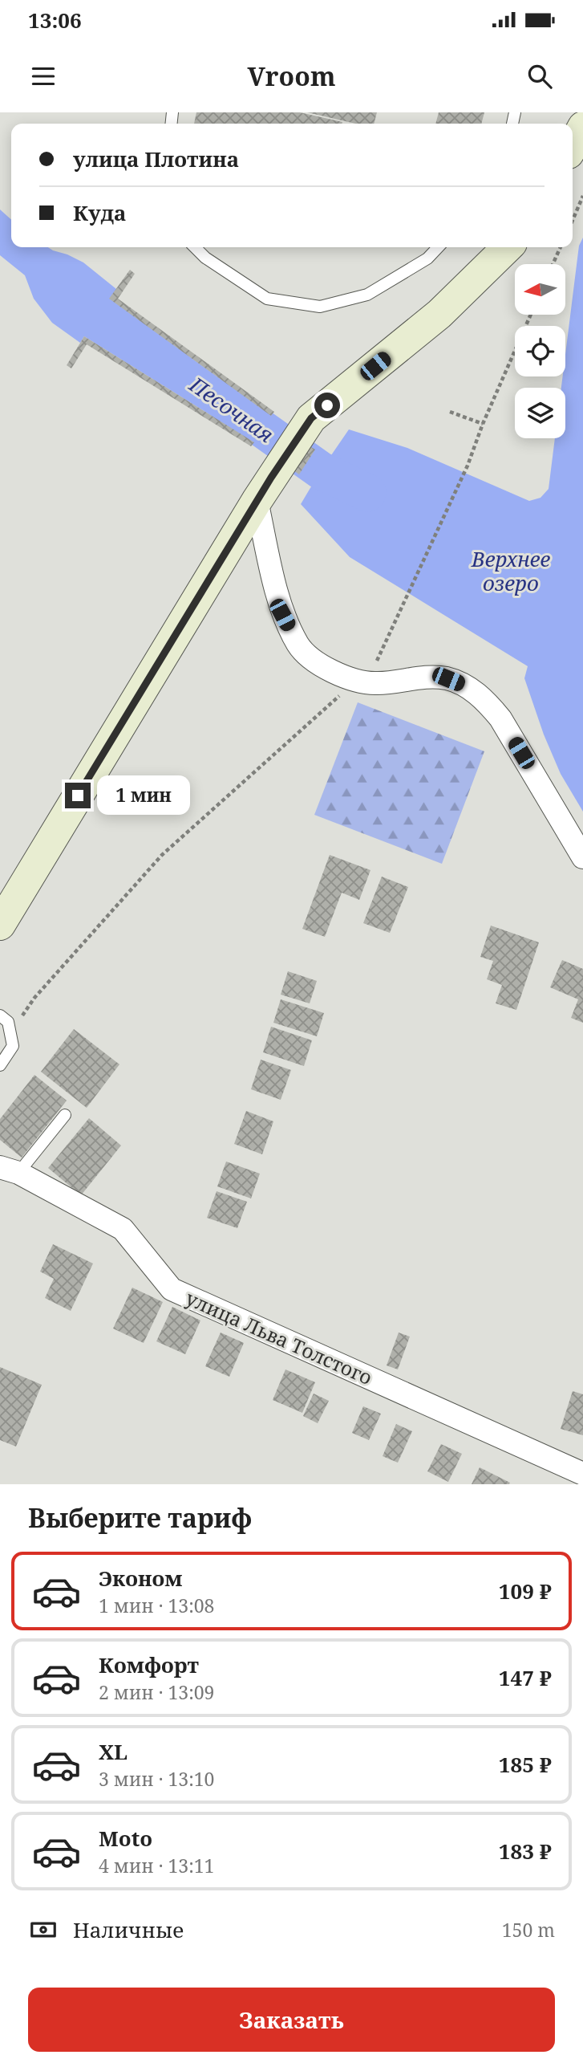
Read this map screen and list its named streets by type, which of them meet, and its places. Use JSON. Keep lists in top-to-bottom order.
{
  "streets": {
    "street": ["улица Льва Толстого"]
  },
  "water": ["Песочная", "Верхнее озеро"],
  "north": "left",
  "page": {
    "status": "13:06",
    "header": "Vroom",
    "banner": ["улица Плотина", "Куда"],
    "bubble": "1 мин",
    "heading": "Выберите тариф",
    "list": [
      {
        "name": "Эконом",
        "note": "1 мин · 13:08",
        "value": "109 ₽"
      },
      {
        "name": "Комфорт",
        "note": "2 мин · 13:09",
        "value": "147 ₽"
      },
      {
        "name": "XL",
        "note": "3 мин · 13:10",
        "value": "185 ₽"
      },
      {
        "name": "Moto",
        "note": "4 мин · 13:11",
        "value": "183 ₽"
      }
    ],
    "pay": ["Наличные", "150 m"],
    "buttons": "Заказать"
  }
}
